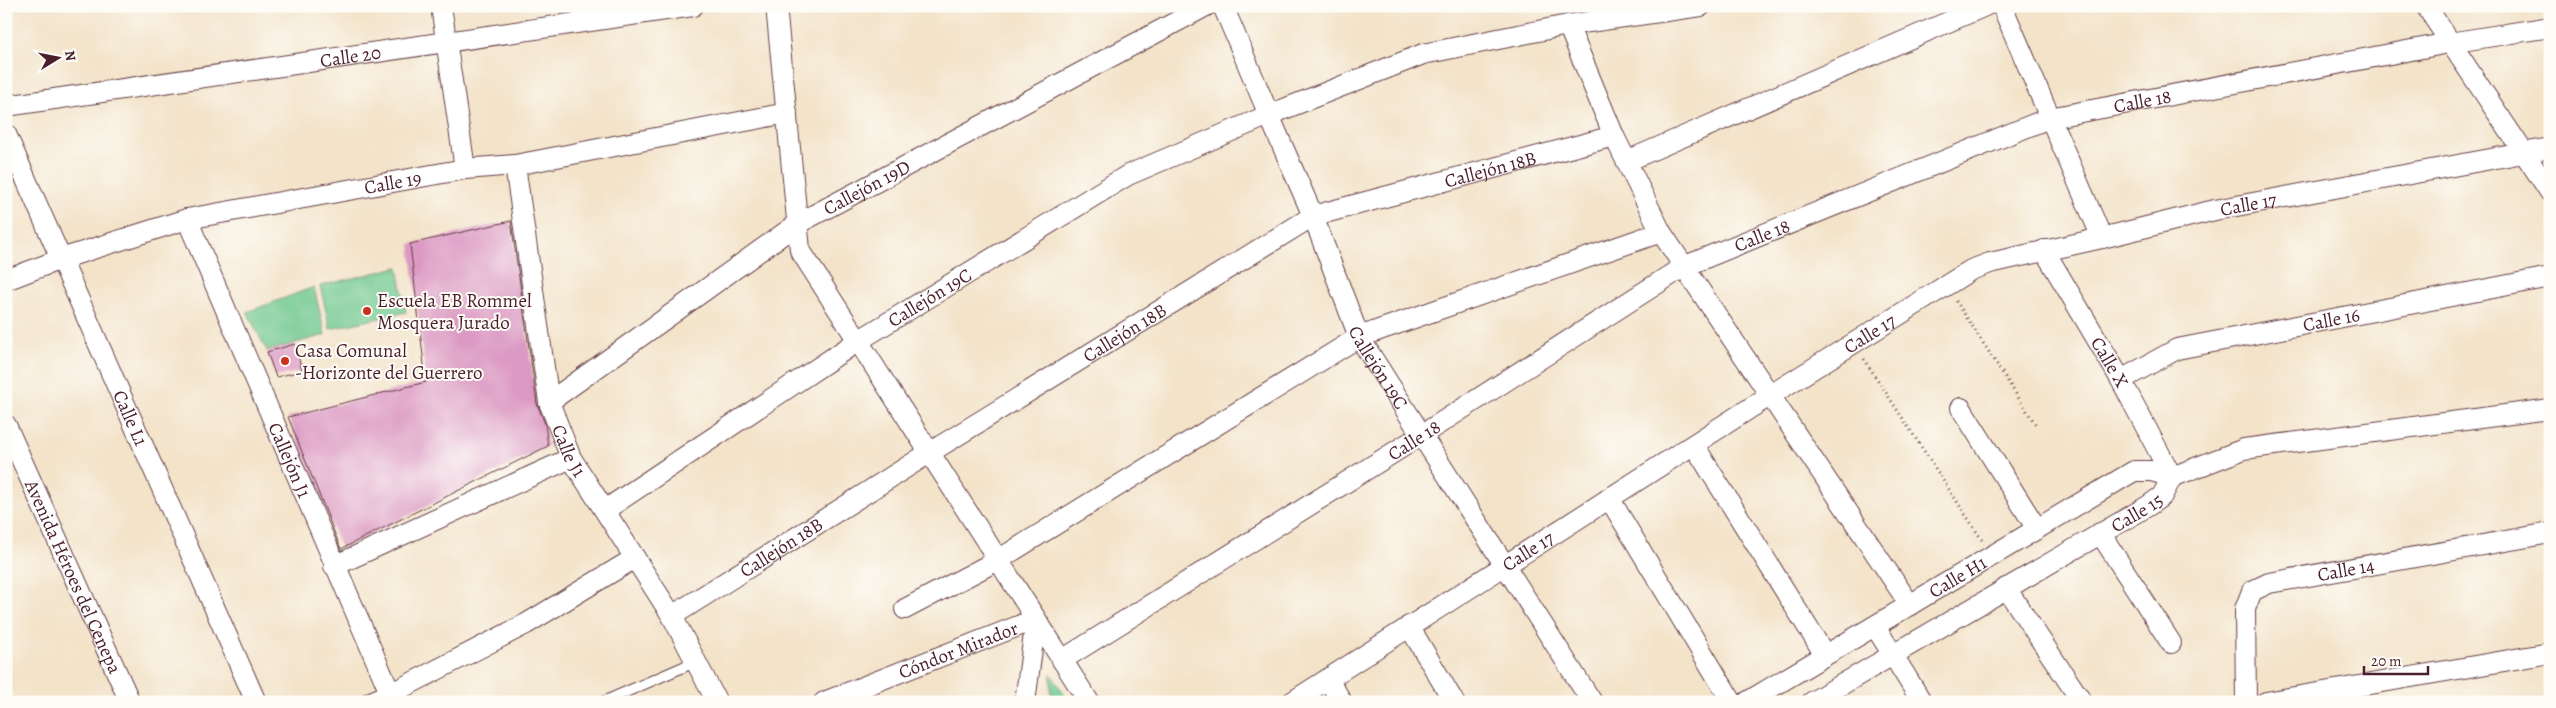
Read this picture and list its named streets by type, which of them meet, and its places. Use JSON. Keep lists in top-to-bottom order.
{
  "streets": {
    "street": [
      "Calle 20",
      "Calle 18",
      "Callejón 18B",
      "Calle 19",
      "Callejón 19D",
      "Calle 17",
      "Callejón 19C",
      "Calle 16",
      "Calle X",
      "Calle L1",
      "Calle J1",
      "Callejón J1",
      "Calle 15",
      "Calle 14",
      "Avenida Héroes del Cenepa",
      "Calle H1",
      "Cóndor Mirador"
    ]
  },
  "crossings": [
    ["Calle 18", "Callejón 19C"],
    ["Callejón 18B", "Callejón 19C"],
    ["Callejón 18B", "Calle J1"],
    ["Calle 19", "Calle L1"],
    ["Calle 19", "Calle J1"],
    ["Calle 19", "Callejón J1"],
    ["Callejón 19D", "Calle J1"],
    ["Calle 17", "Callejón 19C"],
    ["Calle 17", "Calle X"],
    ["Callejón 19C", "Calle J1"],
    ["Calle 16", "Calle X"],
    ["Calle X", "Calle 15"],
    ["Calle X", "Calle H1"],
    ["Calle 15", "Calle H1"]
  ],
  "places": ["Escuela EB Rommel Mosquera Jurado", "Casa Comunal -Horizonte del Guerrero"],
  "scale_bar": "20 m",
  "north": "right"
}
